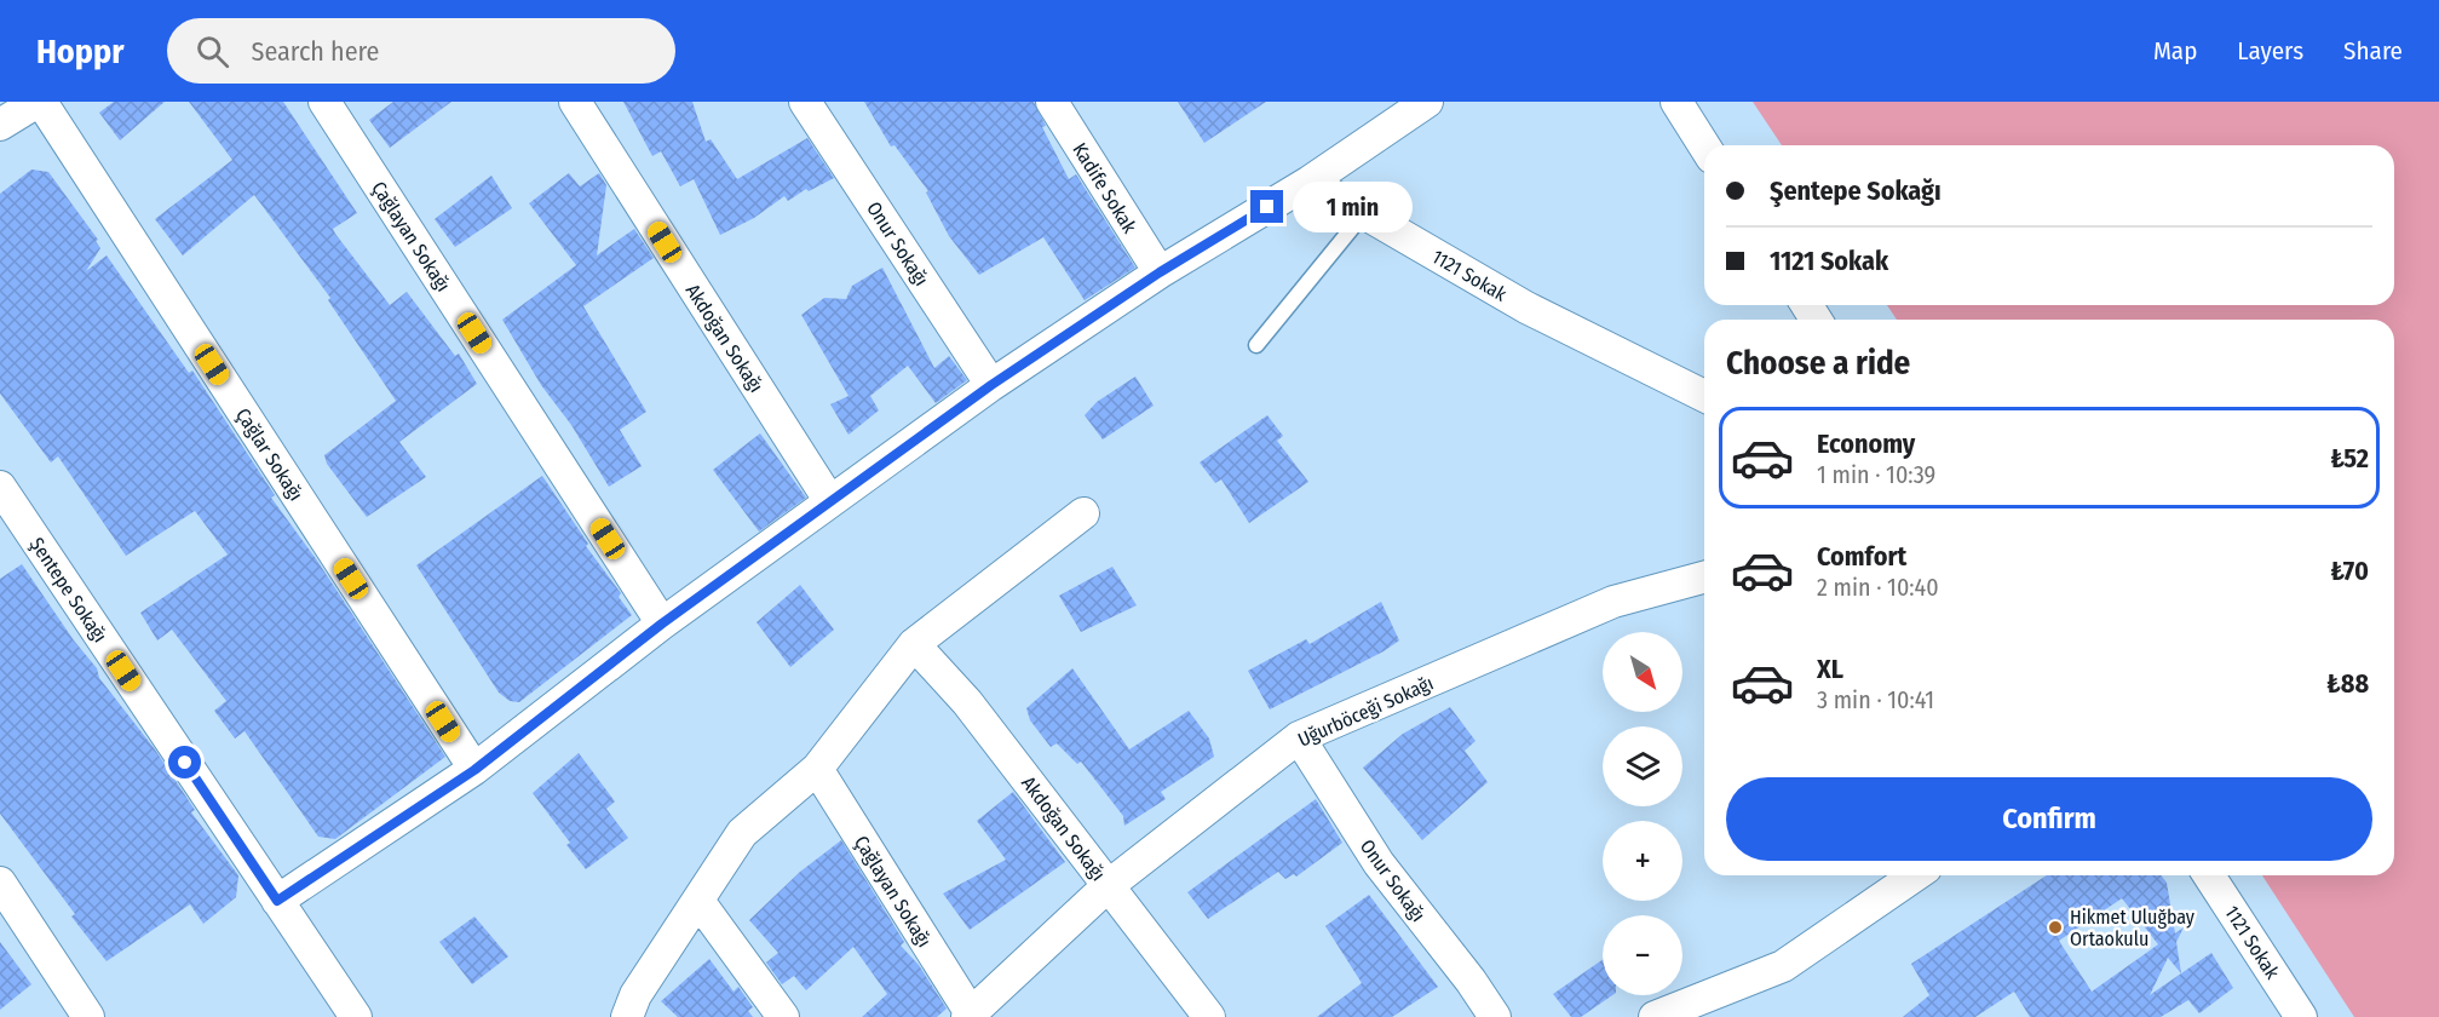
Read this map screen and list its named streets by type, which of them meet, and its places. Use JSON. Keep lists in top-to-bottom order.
{
  "streets": {
    "street": [
      "Kadife Sokak",
      "Çağlayan Sokağı",
      "Onur Sokağı",
      "1121 Sokak",
      "Akdoğan Sokağı",
      "Çağlar Sokağı",
      "Şentepe Sokağı",
      "Uğurböceği Sokağı"
    ]
  },
  "crossings": [
    ["Çağlayan Sokağı", "Uğurböceği Sokağı"],
    ["Onur Sokağı", "Uğurböceği Sokağı"],
    ["Akdoğan Sokağı", "Uğurböceği Sokağı"]
  ],
  "places": ["Hikmet Uluğbay Ortaokulu"],
  "north": "bottom right",
  "page": {
    "header": "Hoppr",
    "search": "Search here",
    "nav": ["Map", "Layers", "Share"],
    "banner": ["Şentepe Sokağı", "1121 Sokak"],
    "bubble": "1 min",
    "heading": "Choose a ride",
    "list": [
      {
        "name": "Economy",
        "note": "1 min · 10:39",
        "value": "₺52"
      },
      {
        "name": "Comfort",
        "note": "2 min · 10:40",
        "value": "₺70"
      },
      {
        "name": "XL",
        "note": "3 min · 10:41",
        "value": "₺88"
      }
    ],
    "map_buttons": ["+", "−"],
    "buttons": "Confirm"
  }
}
